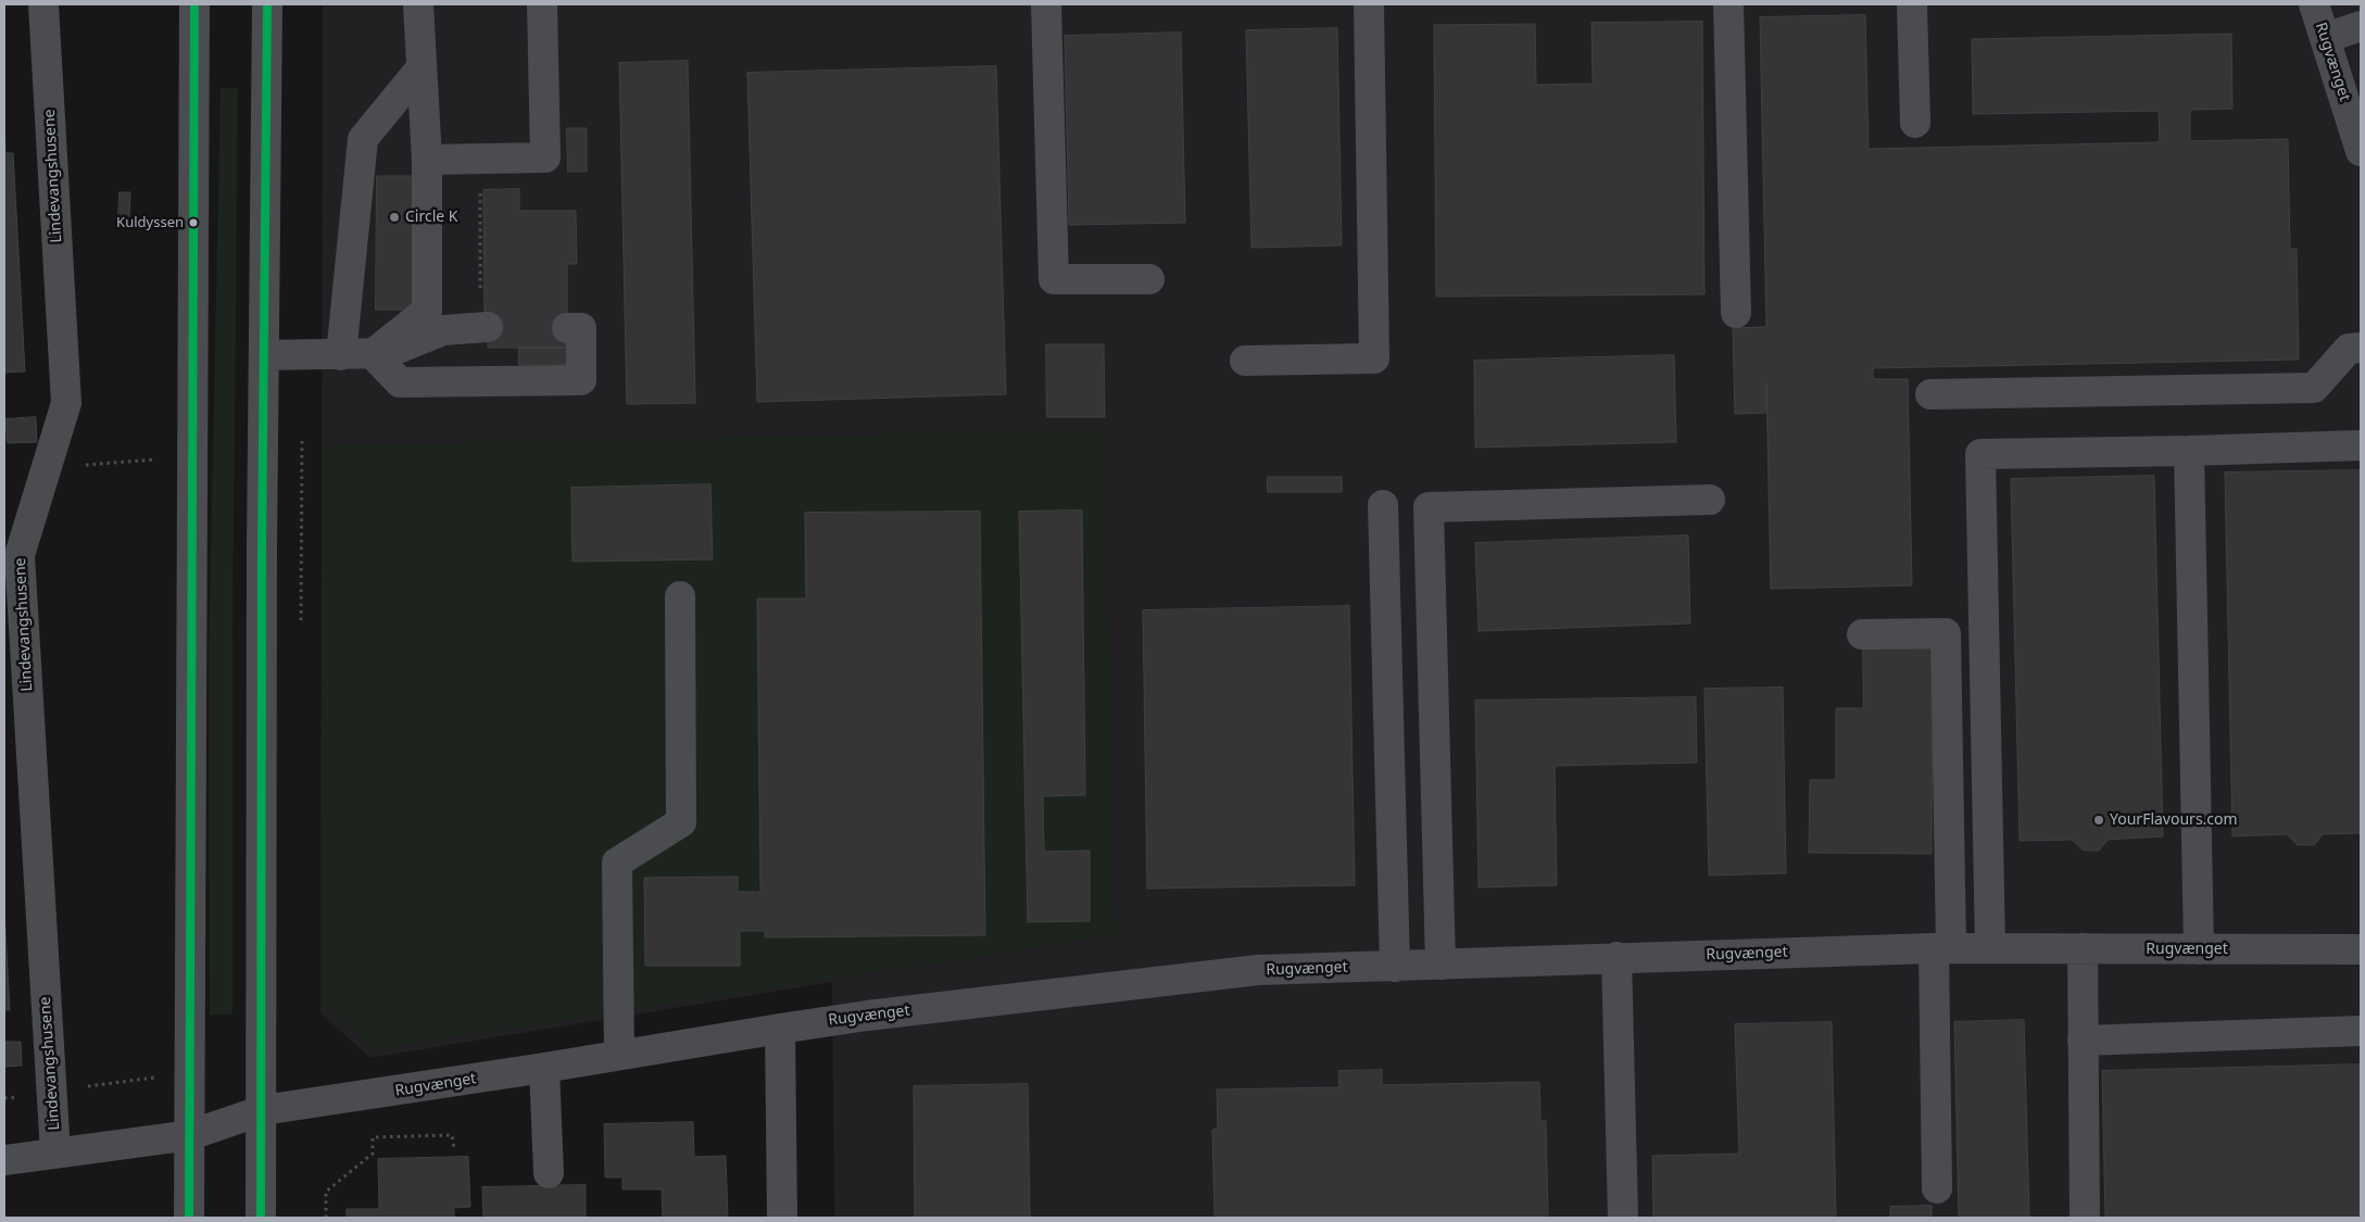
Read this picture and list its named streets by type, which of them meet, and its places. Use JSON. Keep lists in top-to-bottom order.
{
  "streets": {
    "street": ["Rugvænget", "Lindevangshusene"]
  },
  "places": ["Circle K", "Kuldyssen", "YourFlavours.com"]
}
